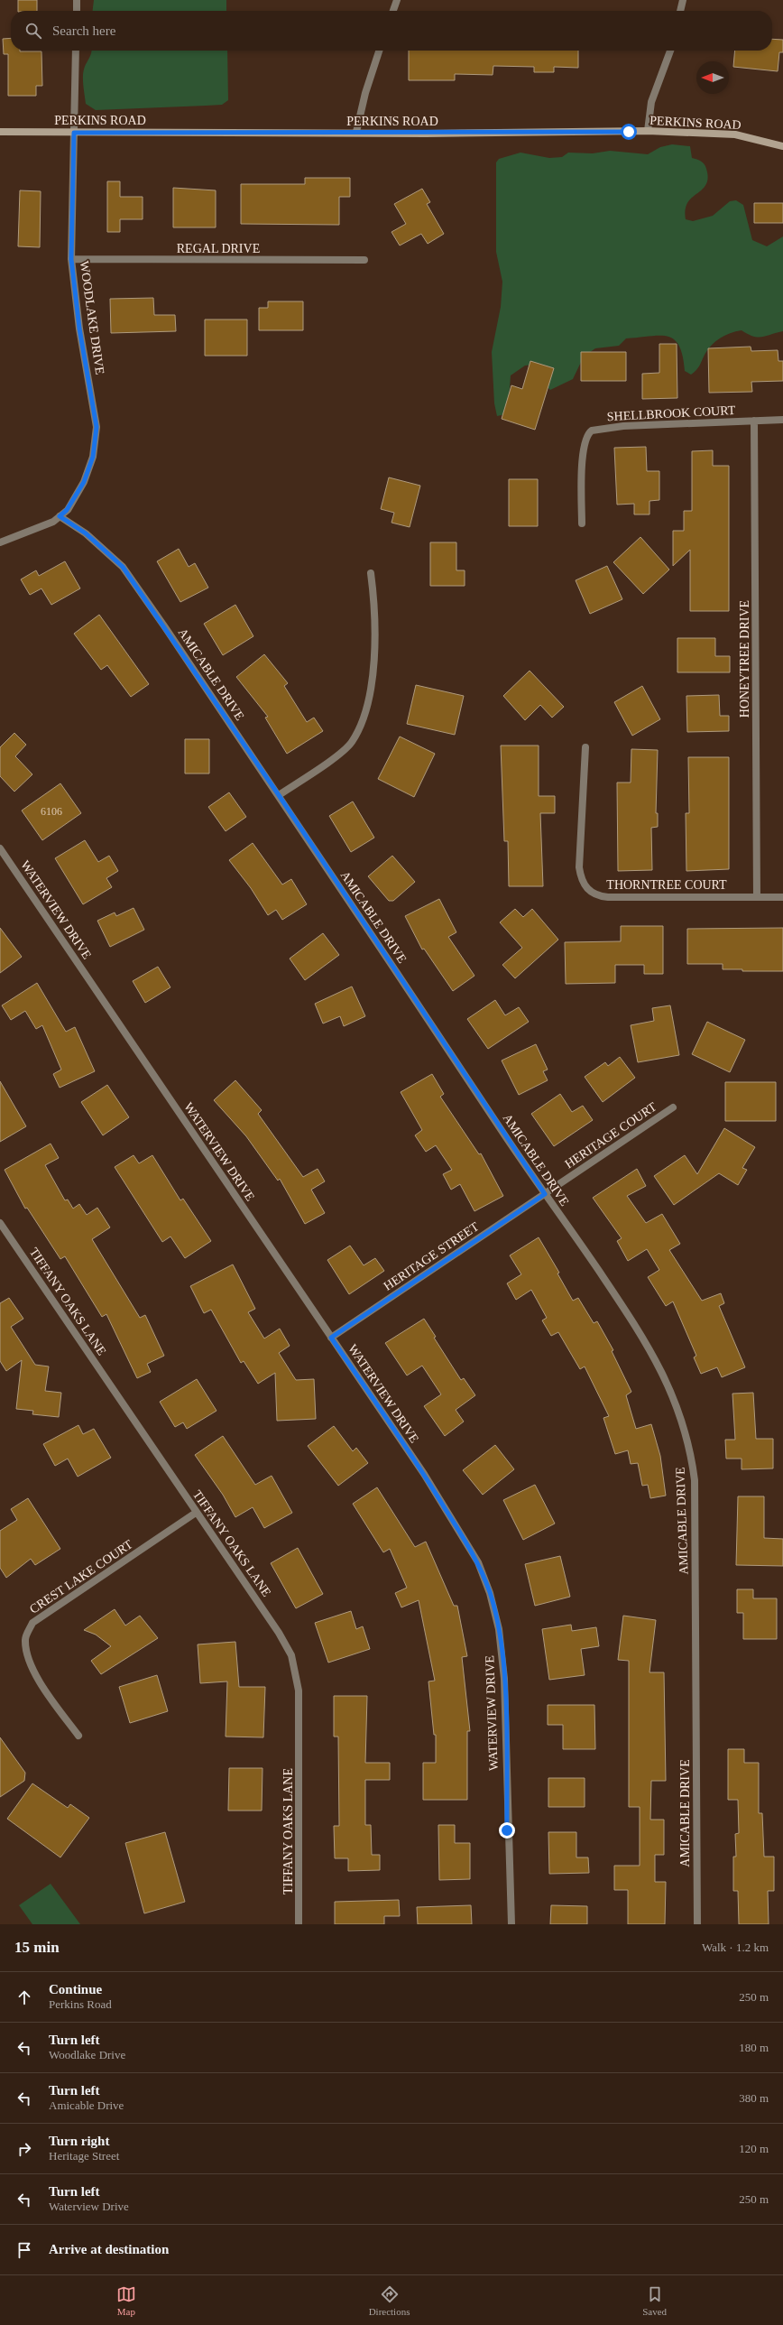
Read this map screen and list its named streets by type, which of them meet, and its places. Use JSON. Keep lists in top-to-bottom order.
{
  "streets": {
    "main road": ["PERKINS ROAD"],
    "street": [
      "REGAL DRIVE",
      "WOODLAKE DRIVE",
      "SHELLBROOK COURT",
      "HONEYTREE DRIVE",
      "AMICABLE DRIVE",
      "THORNTREE COURT",
      "WATERVIEW DRIVE",
      "HERITAGE COURT",
      "HERITAGE STREET",
      "TIFFANY OAKS LANE",
      "CREST LAKE COURT"
    ]
  },
  "crossings": [
    ["PERKINS ROAD", "WOODLAKE DRIVE"],
    ["REGAL DRIVE", "WOODLAKE DRIVE"],
    ["WOODLAKE DRIVE", "AMICABLE DRIVE"],
    ["SHELLBROOK COURT", "HONEYTREE DRIVE"],
    ["HONEYTREE DRIVE", "THORNTREE COURT"],
    ["AMICABLE DRIVE", "HERITAGE COURT"],
    ["AMICABLE DRIVE", "HERITAGE STREET"],
    ["WATERVIEW DRIVE", "HERITAGE STREET"],
    ["HERITAGE COURT", "HERITAGE STREET"],
    ["TIFFANY OAKS LANE", "CREST LAKE COURT"]
  ],
  "house_numbers": ["6106"],
  "north": "left",
  "page": {
    "search": "Search here",
    "heading": ["15 min", "Walk · 1.2 km"],
    "list": [
      ["Continue", "Perkins Road", "250 m"],
      ["Turn left", "Woodlake Drive", "180 m"],
      ["Turn left", "Amicable Drive", "380 m"],
      ["Turn right", "Heritage Street", "120 m"],
      ["Turn left", "Waterview Drive", "250 m"],
      "Arrive at destination"
    ],
    "nav": ["Map", "Directions", "Saved"]
  }
}
